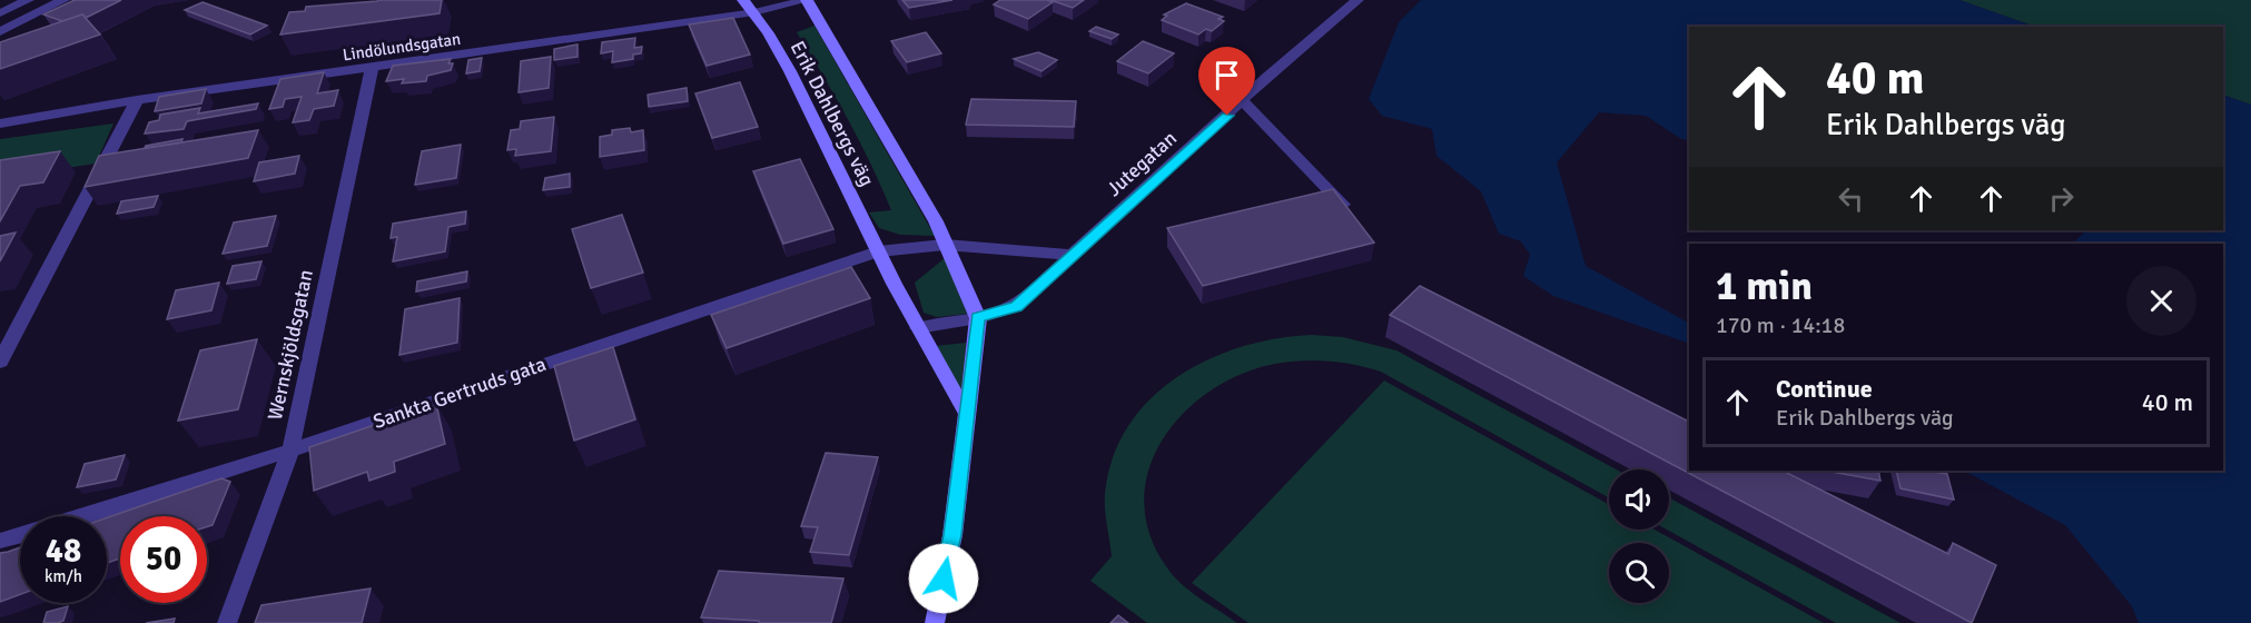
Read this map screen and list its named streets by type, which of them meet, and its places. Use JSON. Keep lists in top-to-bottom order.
{
  "streets": {
    "main road": ["Erik Dahlbergs väg"],
    "street": [
      "Lindölundsgatan",
      "Jutegatan",
      "Wernskjöldsgatan",
      "Sankta Gertruds gata"
    ]
  },
  "crossings": [
    ["Lindölundsgatan", "Erik Dahlbergs väg"],
    ["Lindölundsgatan", "Wernskjöldsgatan"],
    ["Erik Dahlbergs väg", "Jutegatan"],
    ["Erik Dahlbergs väg", "Sankta Gertruds gata"],
    ["Wernskjöldsgatan", "Sankta Gertruds gata"]
  ],
  "page": {
    "turn": ["40 m", "Erik Dahlbergs väg"],
    "heading": ["1 min", "170 m · 14:18"],
    "list": [
      {
        "name": "Continue",
        "note": "Erik Dahlbergs väg",
        "value": "40 m"
      }
    ],
    "speed": "48 km/h",
    "limit": "50"
  }
}
